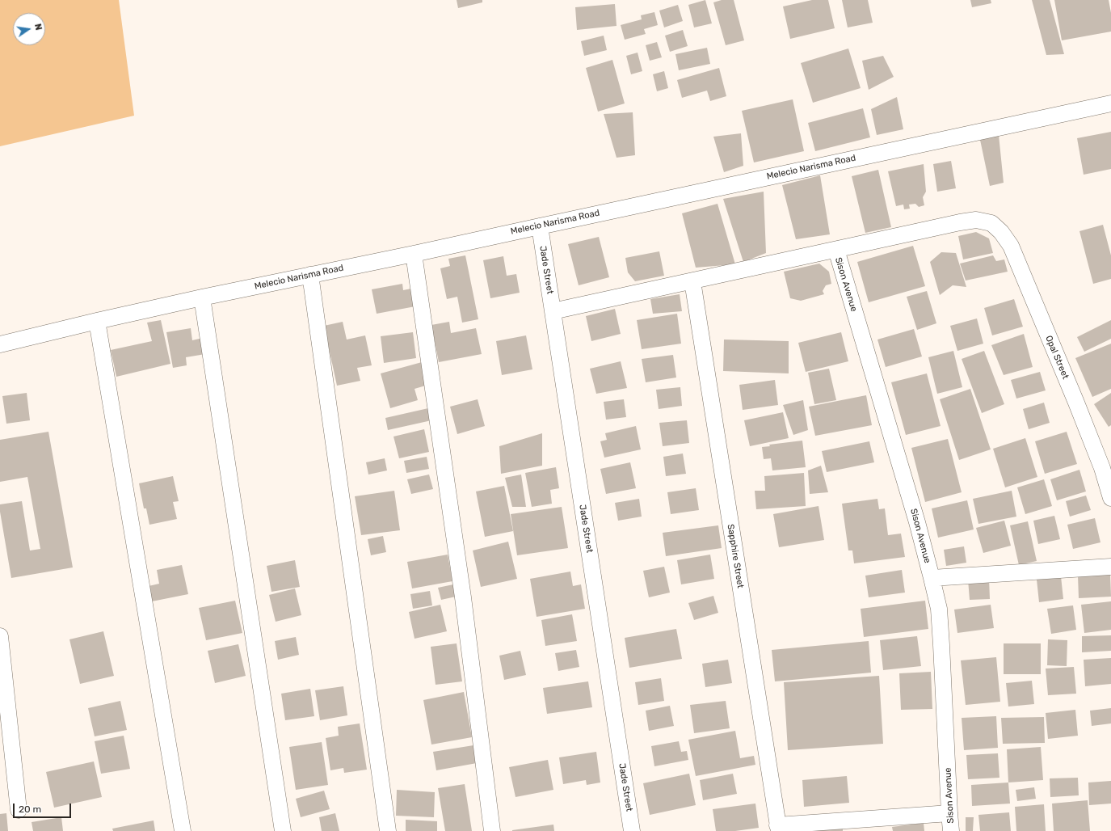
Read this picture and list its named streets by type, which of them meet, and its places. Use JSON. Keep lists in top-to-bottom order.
{
  "streets": {
    "street": [
      "Melecio Narisma Road",
      "Jade Street",
      "Sison Avenue",
      "Opal Street",
      "Sapphire Street"
    ]
  },
  "crossings": [
    ["Melecio Narisma Road", "Jade Street"],
    ["Sison Avenue", "Opal Street"]
  ],
  "scale_bar": "20 m",
  "north": "right"
}
